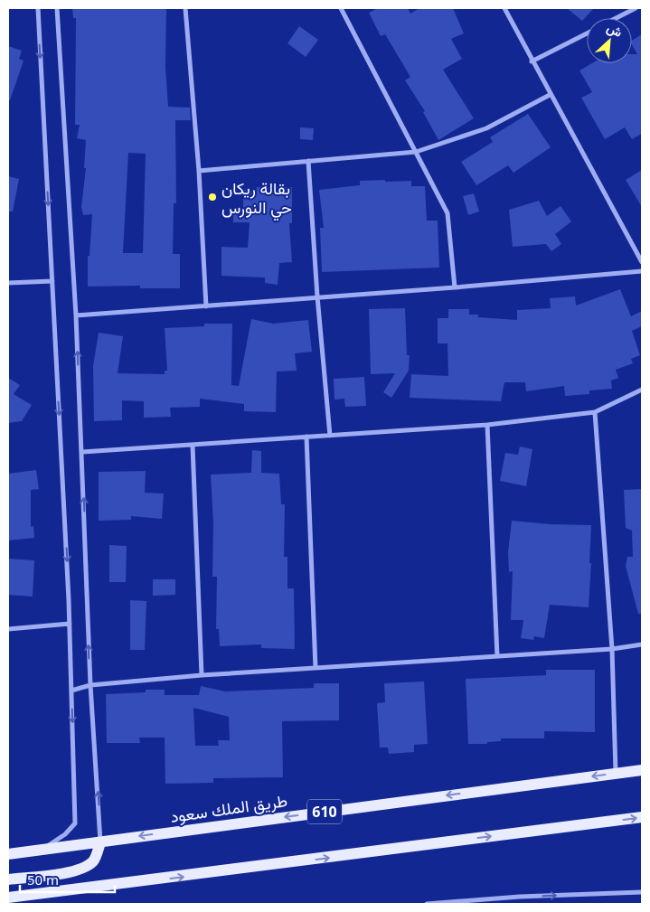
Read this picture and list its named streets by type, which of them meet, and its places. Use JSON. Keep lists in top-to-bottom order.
{
  "streets": {
    "main road": ["طريق الملك سعود", "610"]
  },
  "places": ["بقالة ريكان حي النورس"],
  "scale_bar": "50 m",
  "north": "top right"
}
